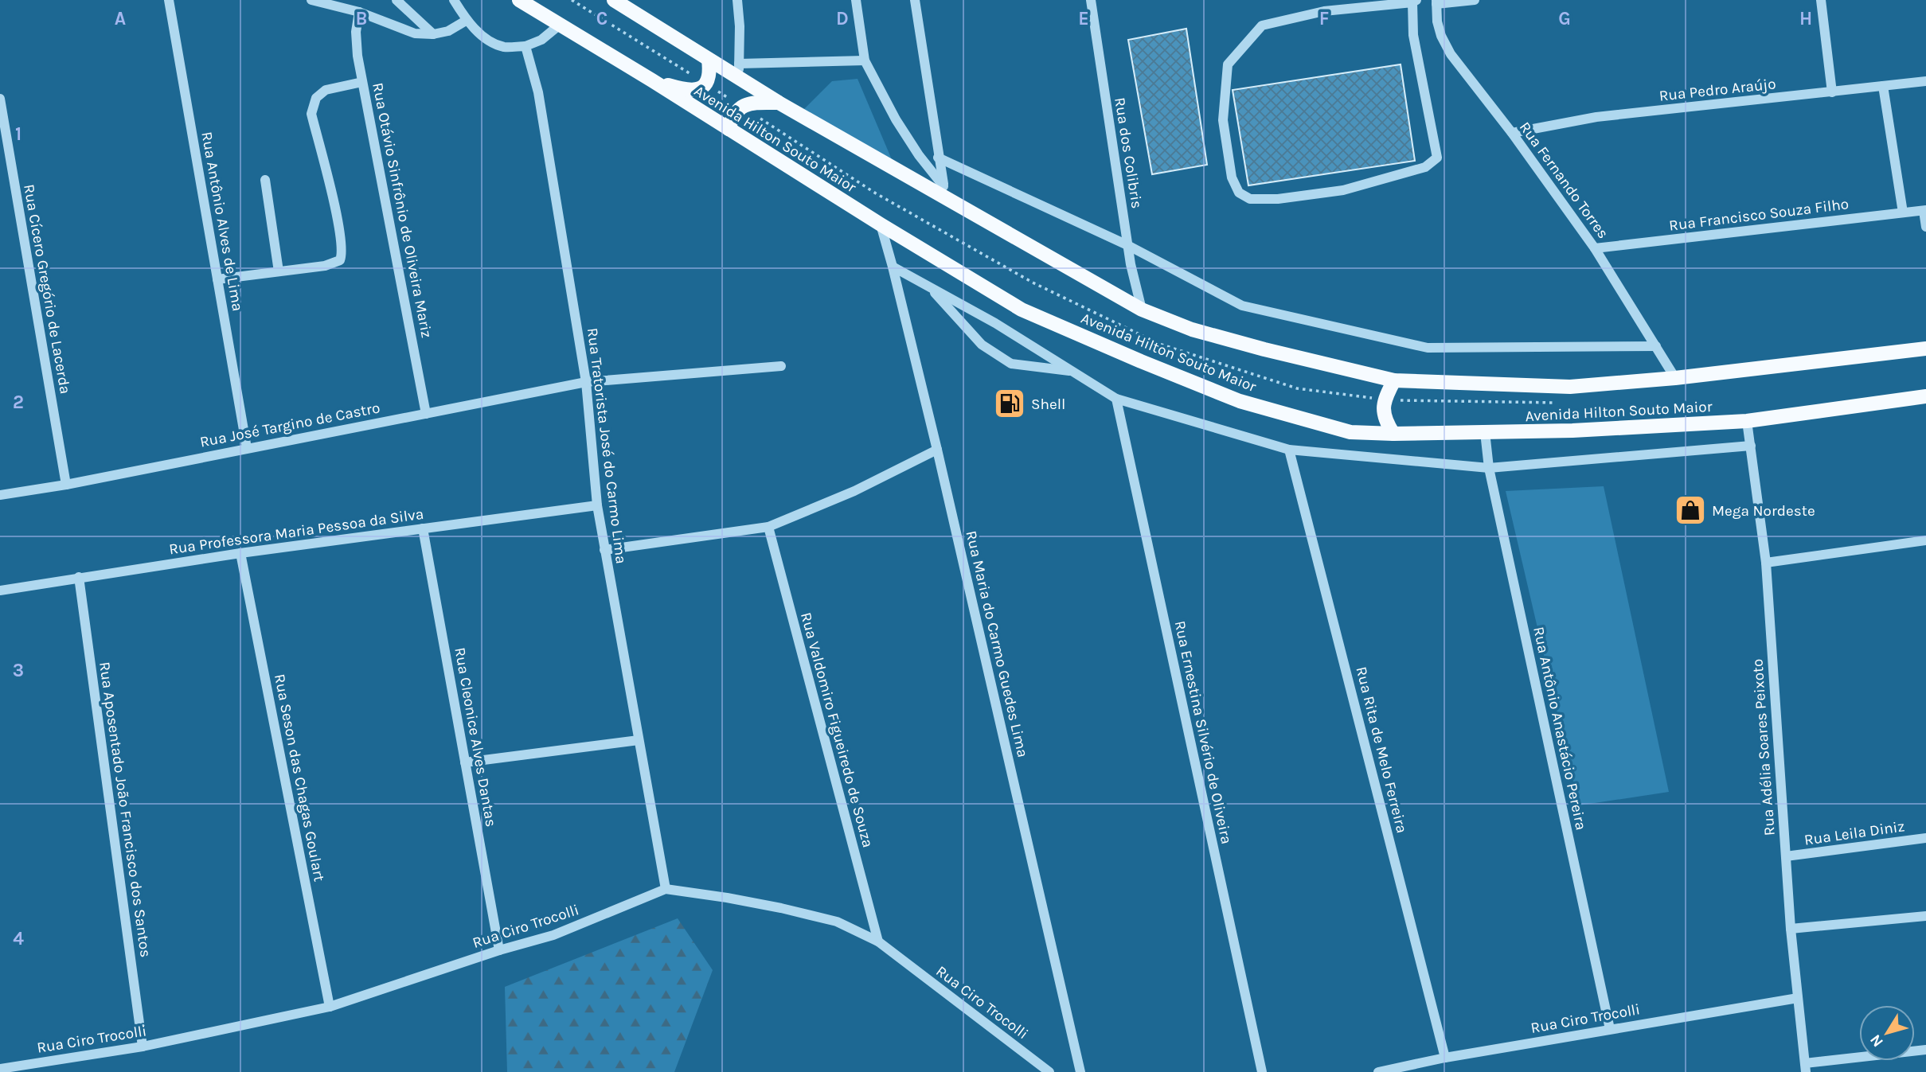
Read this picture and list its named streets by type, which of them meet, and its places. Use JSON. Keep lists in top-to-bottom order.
{
  "streets": {
    "main road": ["Avenida Hilton Souto Maior"],
    "street": [
      "Rua Pedro Araújo",
      "Rua dos Colibris",
      "Rua Fernando Torres",
      "Rua Otávio Sinfrônio de Oliveira Mariz",
      "Rua Francisco Souza Filho",
      "Rua Antônio Alves de Lima",
      "Rua Cícero Gregório de Lacerda",
      "Rua José Targino de Castro",
      "Rua Tratorista José do Carmo Lima",
      "Rua Professora Maria Pessoa da Silva",
      "Rua Maria do Carmo Guedes Lima",
      "Rua Antônio Anastácio Pereira",
      "Rua Valdomiro Figueiredo de Souza",
      "Rua Ernestina Silvério de Oliveira",
      "Rua Cleonice Alves Dantas",
      "Rua Adélia Soares Peixoto",
      "Rua Rita de Melo Ferreira",
      "Rua Seson das Chagas Goulart",
      "Rua Aposentado João Francisco dos Santos",
      "Rua Leila Diniz",
      "Rua Ciro Trocolli"
    ]
  },
  "crossings": [
    ["Rua Pedro Araújo", "Rua Fernando Torres"],
    ["Avenida Hilton Souto Maior", "Rua dos Colibris"],
    ["Avenida Hilton Souto Maior", "Rua Fernando Torres"],
    ["Avenida Hilton Souto Maior", "Rua Maria do Carmo Guedes Lima"],
    ["Avenida Hilton Souto Maior", "Rua Antônio Anastácio Pereira"],
    ["Avenida Hilton Souto Maior", "Rua Adélia Soares Peixoto"],
    ["Rua Fernando Torres", "Rua Francisco Souza Filho"],
    ["Rua Otávio Sinfrônio de Oliveira Mariz", "Rua José Targino de Castro"],
    ["Rua Antônio Alves de Lima", "Rua José Targino de Castro"],
    ["Rua Cícero Gregório de Lacerda", "Rua José Targino de Castro"],
    ["Rua José Targino de Castro", "Rua Tratorista José do Carmo Lima"],
    ["Rua Tratorista José do Carmo Lima", "Rua Professora Maria Pessoa da Silva"],
    ["Rua Tratorista José do Carmo Lima", "Rua Ciro Trocolli"],
    ["Rua Professora Maria Pessoa da Silva", "Rua Cleonice Alves Dantas"],
    ["Rua Professora Maria Pessoa da Silva", "Rua Seson das Chagas Goulart"],
    ["Rua Professora Maria Pessoa da Silva", "Rua Aposentado João Francisco dos Santos"],
    ["Rua Antônio Anastácio Pereira", "Rua Ciro Trocolli"],
    ["Rua Valdomiro Figueiredo de Souza", "Rua Ciro Trocolli"],
    ["Rua Cleonice Alves Dantas", "Rua Ciro Trocolli"],
    ["Rua Adélia Soares Peixoto", "Rua Leila Diniz"],
    ["Rua Adélia Soares Peixoto", "Rua Ciro Trocolli"],
    ["Rua Rita de Melo Ferreira", "Rua Ciro Trocolli"],
    ["Rua Seson das Chagas Goulart", "Rua Ciro Trocolli"],
    ["Rua Aposentado João Francisco dos Santos", "Rua Ciro Trocolli"]
  ],
  "places": {
    "fuel station": ["Shell"],
    "shop": ["Mega Nordeste"]
  },
  "north": "bottom left",
  "grid": {
    "columns": [
      "A",
      "B",
      "C",
      "D",
      "E",
      "F",
      "G",
      "H"
    ],
    "rows": [
      "1",
      "2",
      "3",
      "4"
    ]
  }
}
